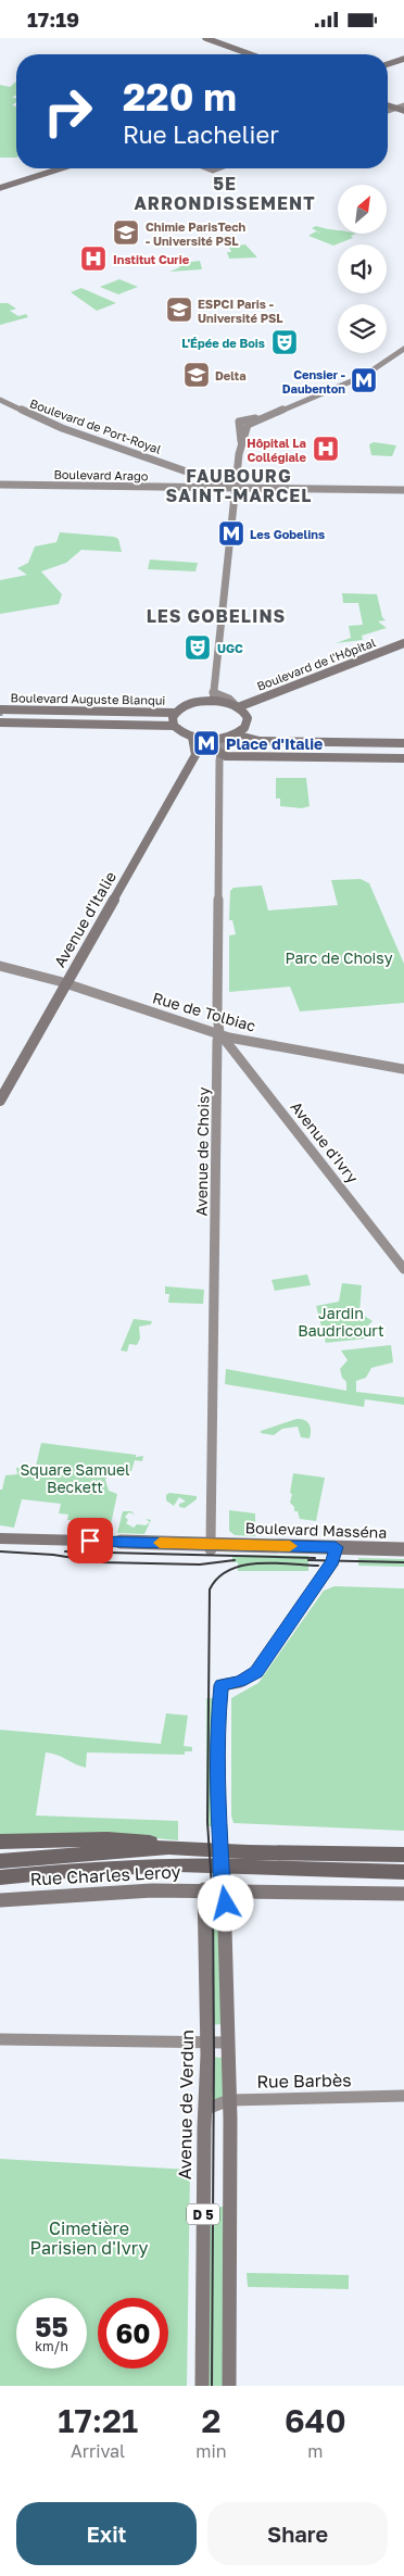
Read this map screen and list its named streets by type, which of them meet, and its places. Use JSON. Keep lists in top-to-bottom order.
{
  "streets": {
    "main road": [
      "Boulevard de Port-Royal",
      "Boulevard Arago",
      "Boulevard de l'Hôpital",
      "Boulevard Auguste Blanqui",
      "Avenue d'Italie",
      "Rue de Tolbiac",
      "Avenue d'Ivry",
      "Avenue de Choisy",
      "Boulevard Masséna",
      "Rue Charles Leroy",
      "Rue Barbès",
      "Avenue de Verdun",
      "D 5"
    ]
  },
  "crossings": [
    ["Boulevard de Port-Royal", "Boulevard Arago"],
    ["Avenue d'Italie", "Rue de Tolbiac"],
    ["Rue de Tolbiac", "Avenue d'Ivry"],
    ["Rue de Tolbiac", "Avenue de Choisy"],
    ["Avenue d'Ivry", "Avenue de Choisy"],
    ["Avenue de Choisy", "Boulevard Masséna"],
    ["Rue Charles Leroy", "Avenue de Verdun"],
    ["Rue Charles Leroy", "D 5"],
    ["Rue Barbès", "Avenue de Verdun"],
    ["Rue Barbès", "D 5"],
    ["Avenue de Verdun", "D 5"]
  ],
  "districts": ["5E ARRONDISSEMENT", "FAUBOURG SAINT-MARCEL", "LES GOBELINS"],
  "parks": [
    "Parc de Choisy",
    "Jardin Baudricourt",
    "Square Samuel Beckett",
    "Cimetière Parisien d'Ivry"
  ],
  "places": {
    "school or university": ["Chimie ParisTech - Université PSL", "ESPCI Paris - Université PSL", "Delta"],
    "hospital": ["Institut Curie", "Hôpital La Collégiale"],
    "theatre": ["L'Épée de Bois", "UGC"],
    "metro station": ["Censier - Daubenton", "Les Gobelins", "Place d'Italie"]
  },
  "north": "top right",
  "page": {
    "status": "17:19",
    "turn": ["220 m", "Rue Lachelier"],
    "speed": "55 km/h",
    "limit": "60",
    "eta": [
      "17:21",
      "Arrival",
      "2",
      "min",
      "640",
      "m"
    ],
    "buttons": ["Exit", "Share"]
  }
}
